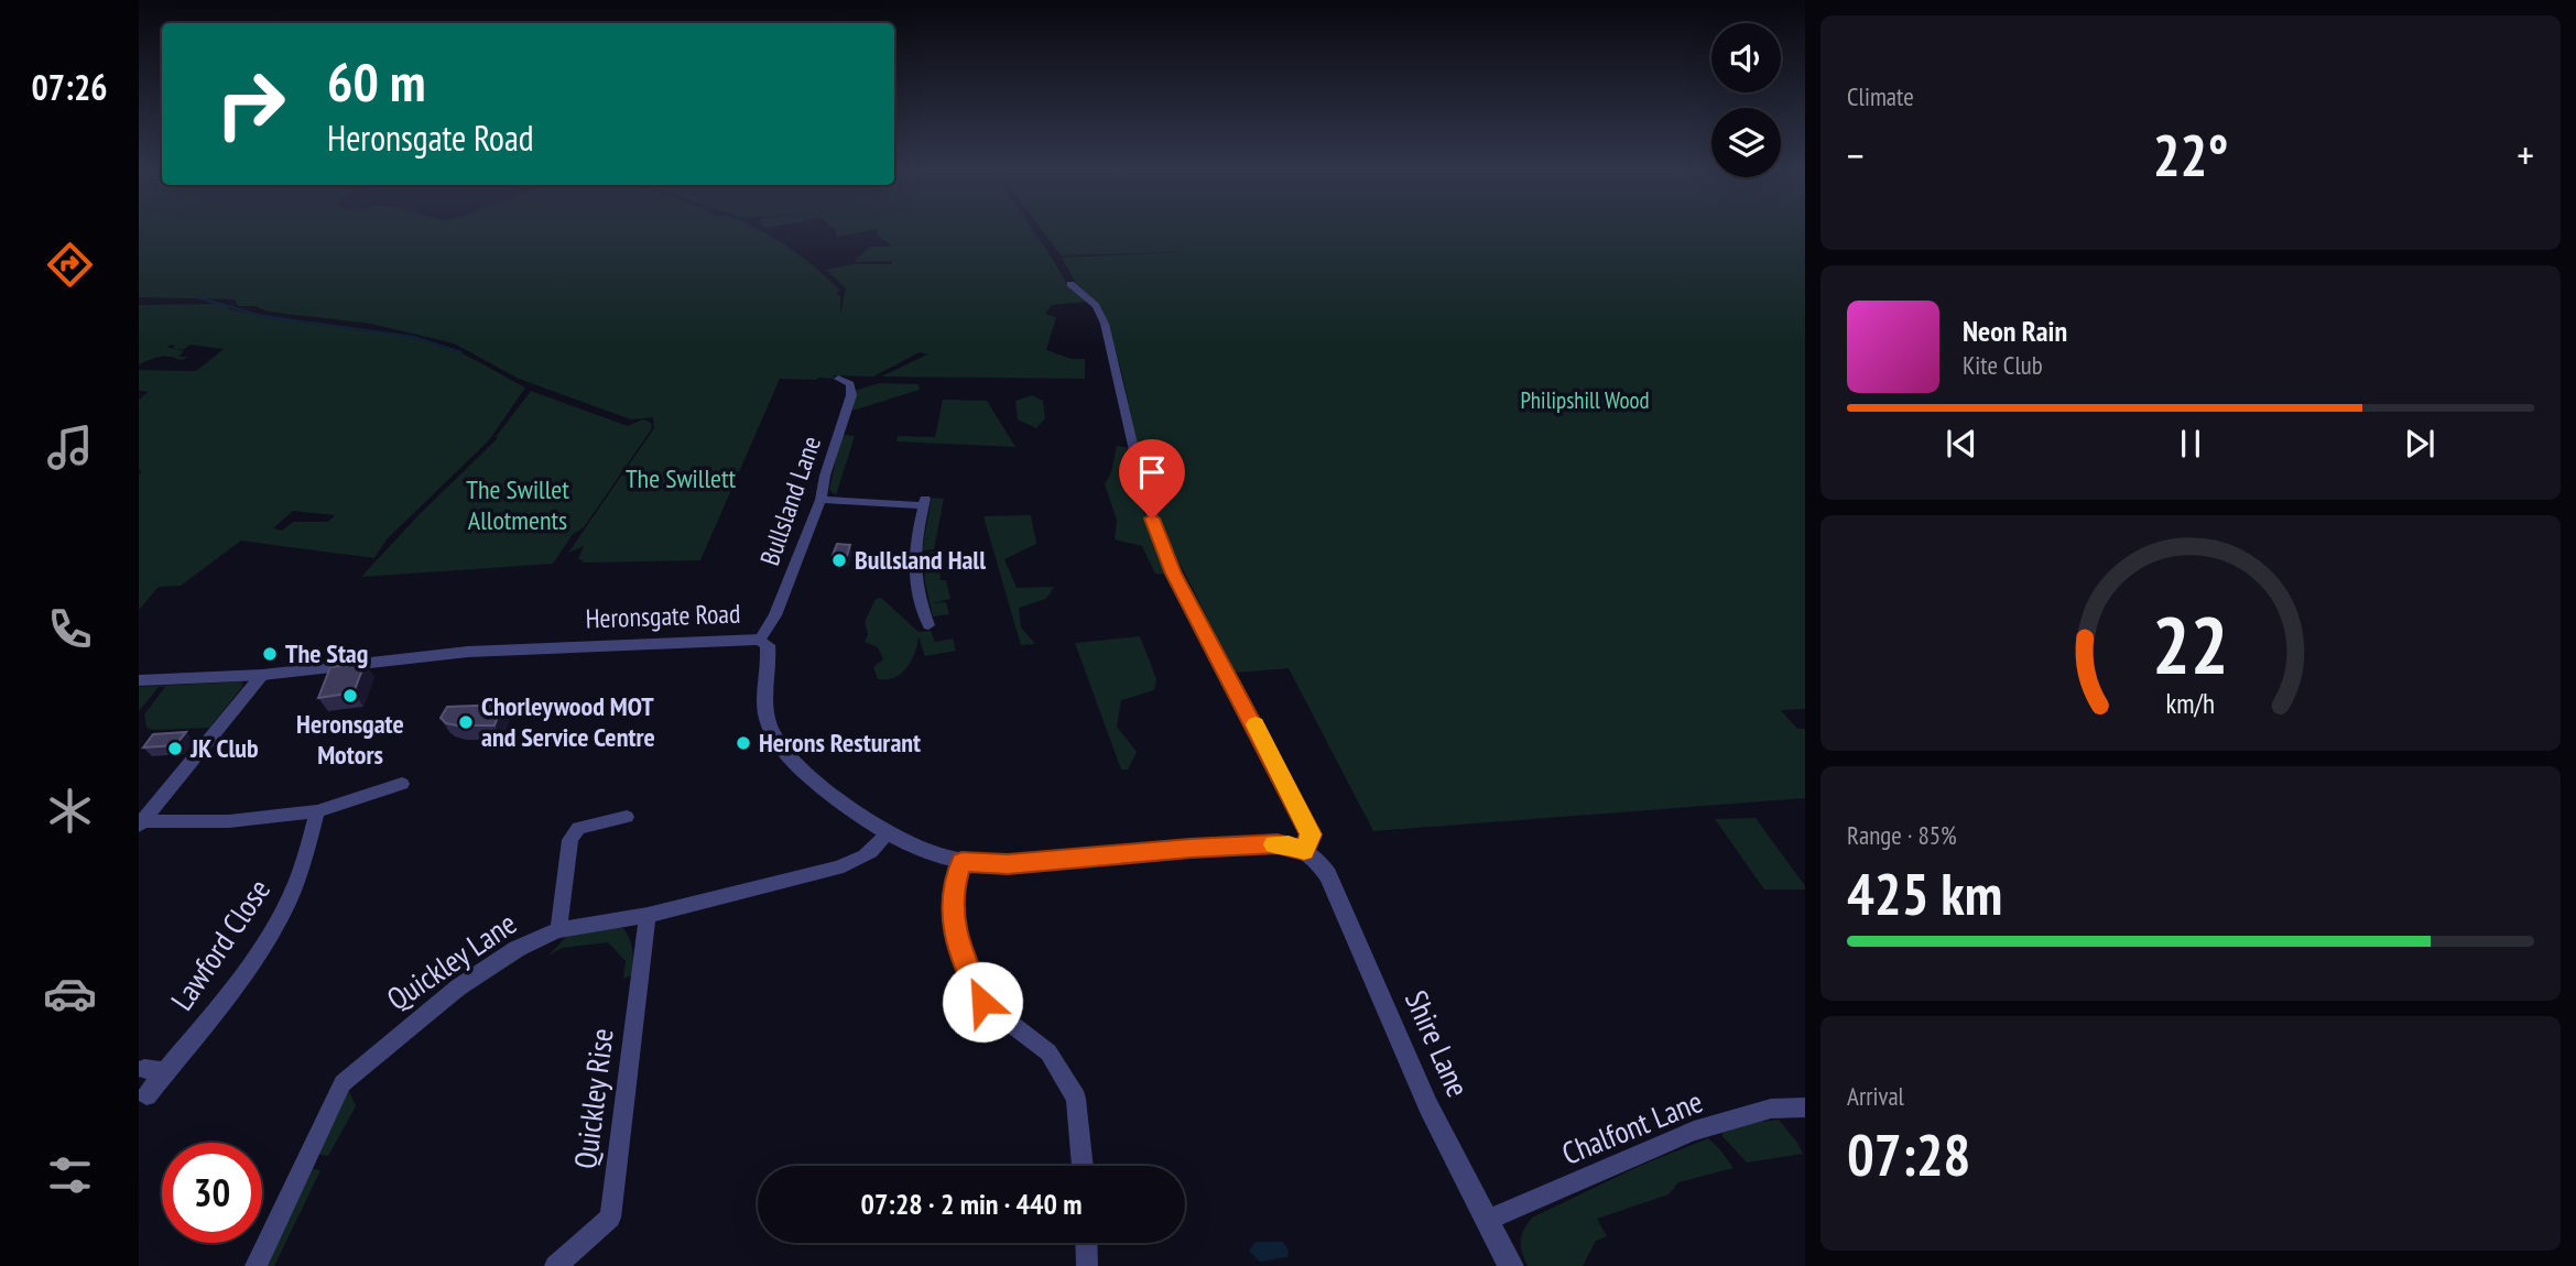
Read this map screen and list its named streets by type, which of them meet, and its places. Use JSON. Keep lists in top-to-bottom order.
{
  "streets": {
    "street": [
      "Bullsland Lane",
      "Heronsgate Road",
      "Lawford Close",
      "Quickley Lane",
      "Shire Lane",
      "Quickley Rise",
      "Chalfont Lane"
    ]
  },
  "crossings": [
    ["Bullsland Lane", "Heronsgate Road"],
    ["Heronsgate Road", "Quickley Lane"],
    ["Heronsgate Road", "Shire Lane"],
    ["Quickley Lane", "Quickley Rise"],
    ["Shire Lane", "Chalfont Lane"]
  ],
  "parks": ["Philipshill Wood", "The Swillett", "The Swillet Allotments"],
  "places": [
    "Bullsland Hall",
    "The Stag",
    "Heronsgate Motors",
    "Chorleywood MOT and Service Centre",
    "Herons Resturant",
    "JK Club"
  ],
  "page": {
    "tabs": "07:26",
    "tile": [
      "Climate",
      ["Range · 85%", "425 km"],
      ["Arrival", "07:28"]
    ],
    "turn": ["60 m", "Heronsgate Road"],
    "heat": ["−", "22°", "+"],
    "song": ["Neon Rain", "Kite Club"],
    "limit": "30",
    "trip": "07:28 · 2 min · 440 m",
    "gauge": ["22", "km/h"]
  }
}
